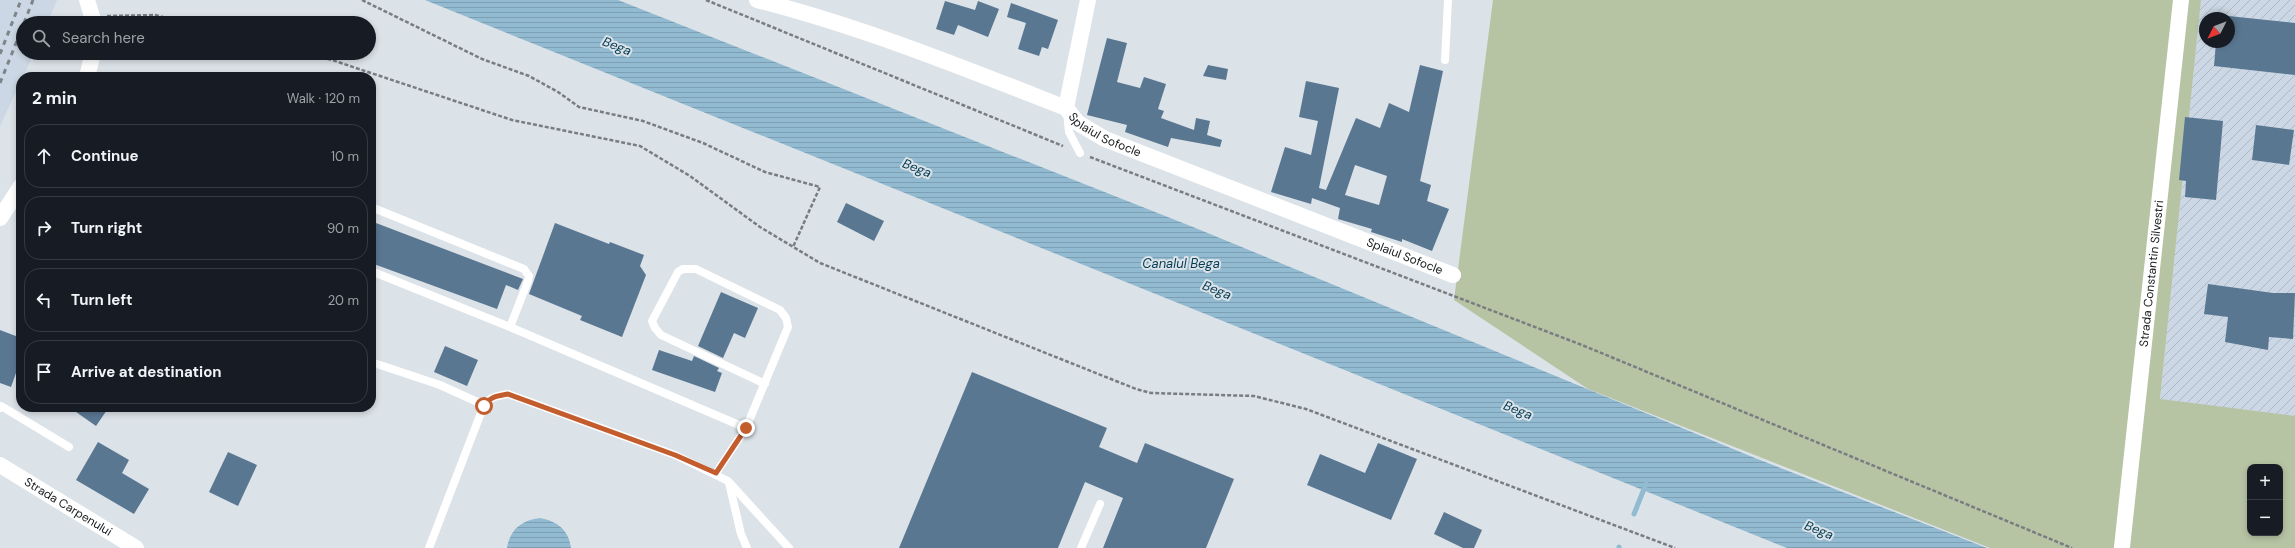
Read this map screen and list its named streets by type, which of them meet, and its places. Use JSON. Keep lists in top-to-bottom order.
{
  "streets": {
    "street": ["Splaiul Sofocle", "Strada Constantin Silvestri", "Strada Carpenului"]
  },
  "water": ["Bega", "Canalul Bega"],
  "north": "bottom left",
  "page": {
    "search": "Search here",
    "heading": ["2 min", "Walk · 120 m"],
    "list": [
      ["Continue", "10 m"],
      ["Turn right", "90 m"],
      ["Turn left", "20 m"],
      "Arrive at destination"
    ],
    "map_buttons": ["+", "−"]
  }
}
